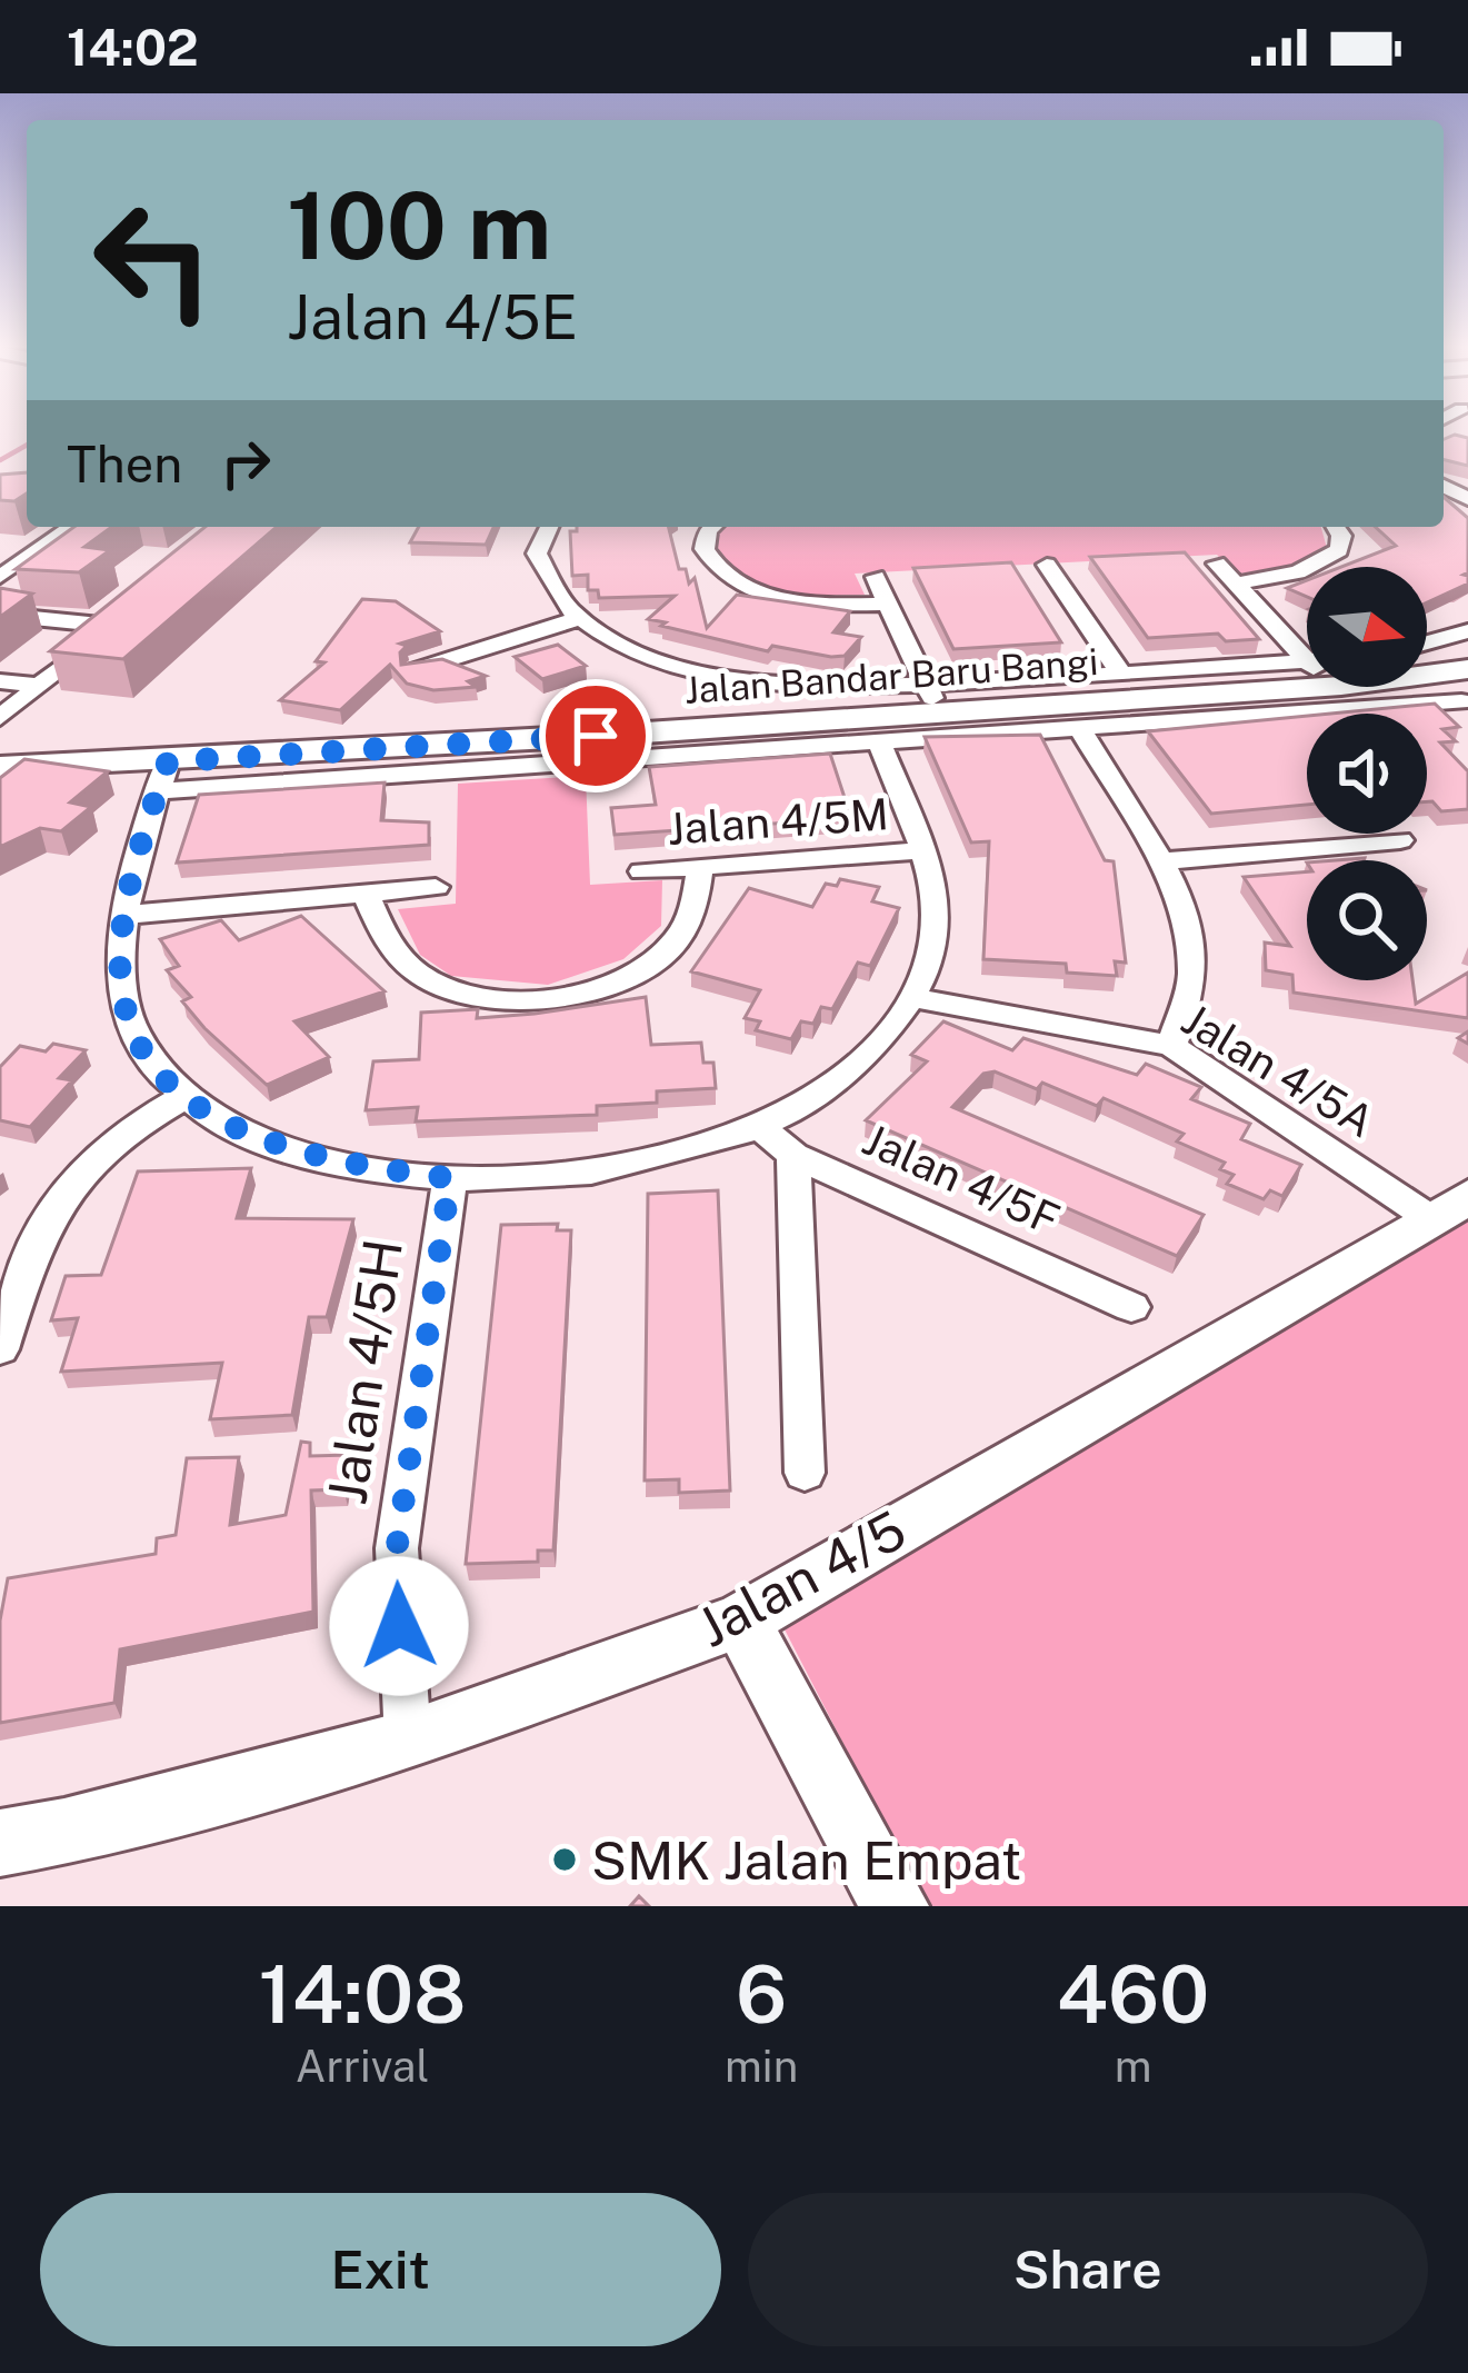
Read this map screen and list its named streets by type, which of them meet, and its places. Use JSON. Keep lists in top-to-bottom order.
{
  "streets": {
    "street": [
      "Jalan Bandar Baru Bangi",
      "Jalan 4/5M",
      "Jalan 4/5A",
      "Jalan 4/5F",
      "Jalan 4/5H",
      "Jalan 4/5"
    ]
  },
  "crossings": [
    ["Jalan 4/5A", "Jalan 4/5"],
    ["Jalan 4/5H", "Jalan 4/5"]
  ],
  "places": ["SMK Jalan Empat"],
  "north": "right",
  "page": {
    "status": "14:02",
    "turn": ["100 m", "Jalan 4/5E"],
    "then": "Then",
    "eta": [
      "14:08",
      "Arrival",
      "6",
      "min",
      "460",
      "m"
    ],
    "buttons": ["Exit", "Share"]
  }
}
